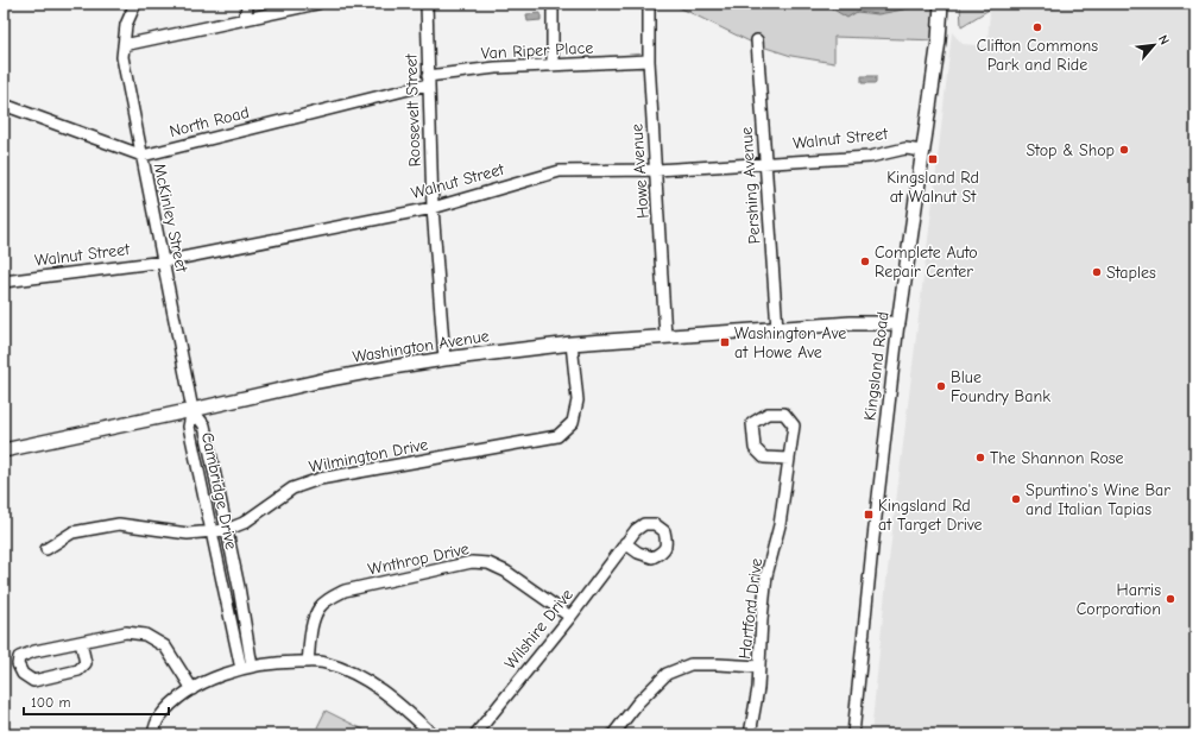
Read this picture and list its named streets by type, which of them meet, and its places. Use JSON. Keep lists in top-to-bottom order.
{
  "streets": {
    "main road": ["Washington Avenue", "Kingsland Road"],
    "street": [
      "Van Riper Place",
      "Roosevelt Street",
      "North Road",
      "Walnut Street",
      "Howe Avenue",
      "Pershing Avenue",
      "McKinley Street",
      "Wilmington Drive",
      "Cambridge Drive",
      "Wnthrop Drive",
      "Hartford Drive",
      "Wilshire Drive"
    ]
  },
  "crossings": [
    ["Van Riper Place", "Roosevelt Street"],
    ["Van Riper Place", "North Road"],
    ["Van Riper Place", "Howe Avenue"],
    ["Roosevelt Street", "North Road"],
    ["Roosevelt Street", "Walnut Street"],
    ["Roosevelt Street", "Washington Avenue"],
    ["North Road", "McKinley Street"],
    ["Walnut Street", "Howe Avenue"],
    ["Walnut Street", "Pershing Avenue"],
    ["Walnut Street", "McKinley Street"],
    ["Walnut Street", "Kingsland Road"],
    ["Howe Avenue", "Washington Avenue"],
    ["Pershing Avenue", "Washington Avenue"],
    ["McKinley Street", "Washington Avenue"],
    ["McKinley Street", "Cambridge Drive"],
    ["Washington Avenue", "Kingsland Road"],
    ["Washington Avenue", "Wilmington Drive"],
    ["Washington Avenue", "Cambridge Drive"],
    ["Wilmington Drive", "Cambridge Drive"],
    ["Wnthrop Drive", "Wilshire Drive"]
  ],
  "places": {
    "other": [
      "Clifton Commons Park and Ride",
      "Stop & Shop",
      "Complete Auto Repair Center",
      "Staples",
      "Blue Foundry Bank",
      "The Shannon Rose",
      "Spuntino's Wine Bar and Italian Tapias",
      "Harris Corporation"
    ],
    "transit": ["Kingsland Rd at Walnut St", "Washington Ave at Howe Ave", "Kingsland Rd at Target Drive"]
  },
  "scale_bar": "100 m",
  "north": "top right"
}
